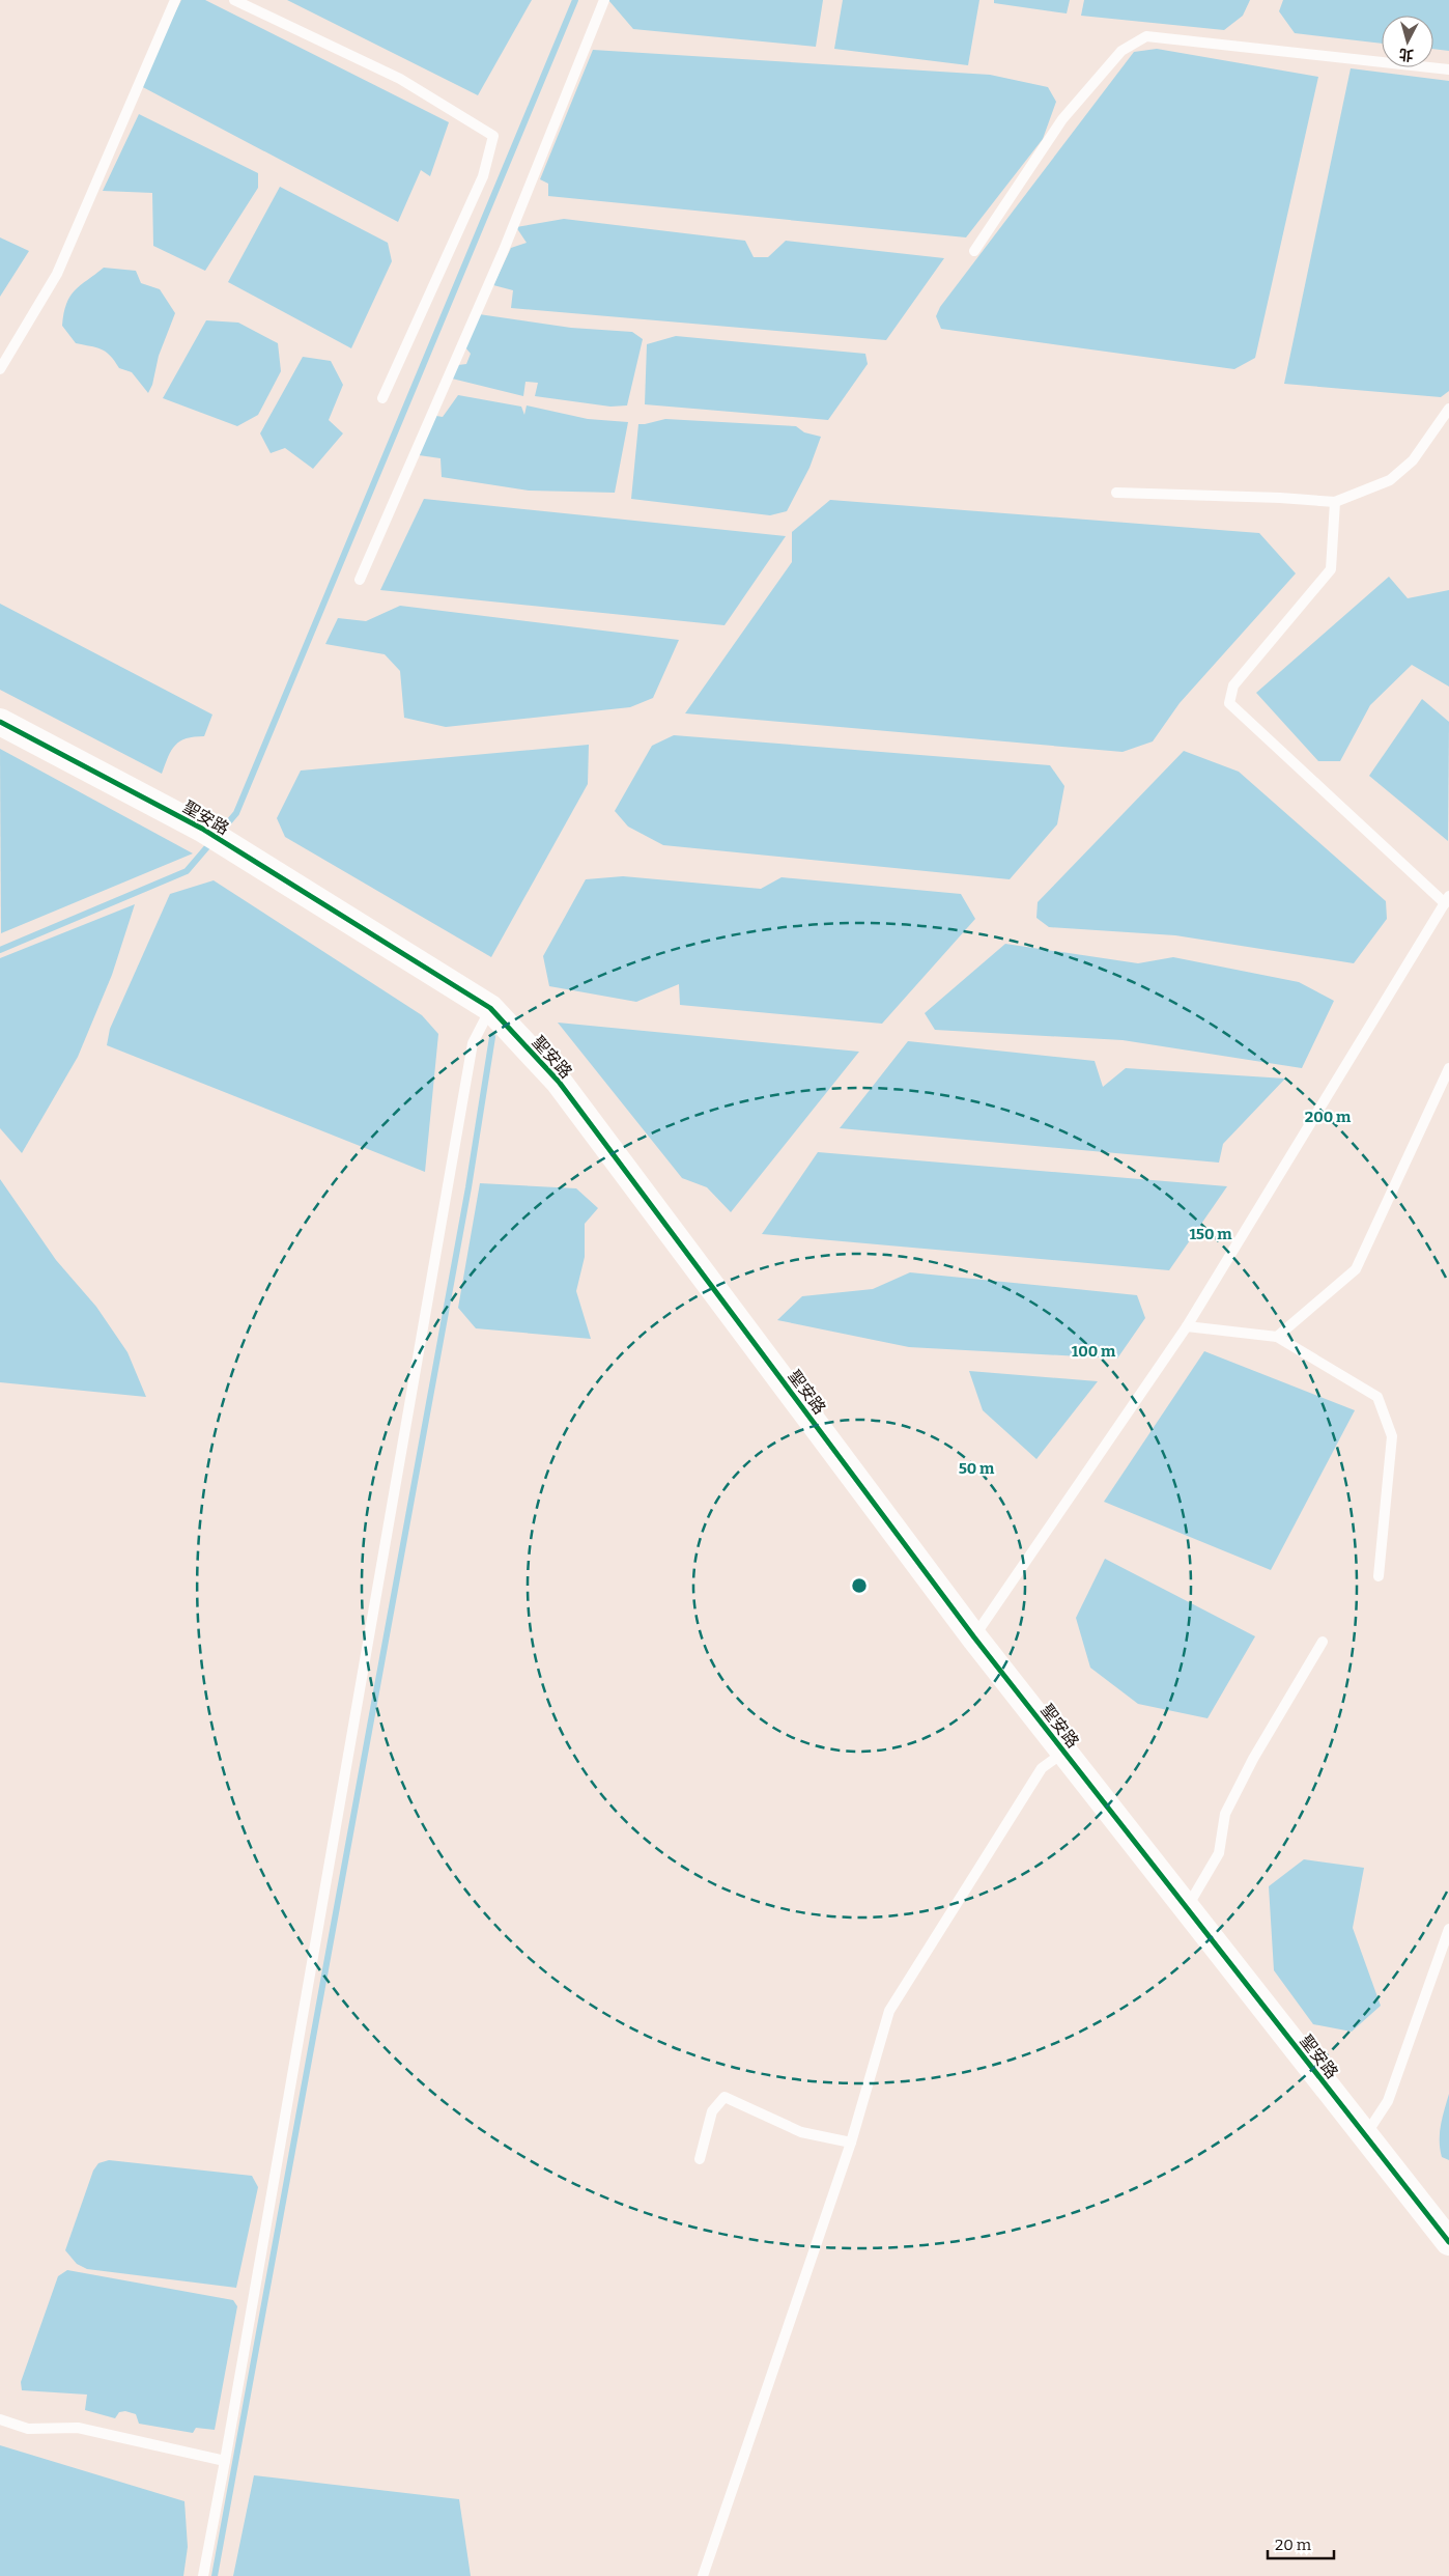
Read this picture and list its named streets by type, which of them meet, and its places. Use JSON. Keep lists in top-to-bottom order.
{
  "streets": {
    "street": ["聖安路"]
  },
  "scale_bar": "20 m",
  "north": "bottom",
  "rings": [
    "200 m",
    "150 m",
    "100 m",
    "50 m"
  ]
}
